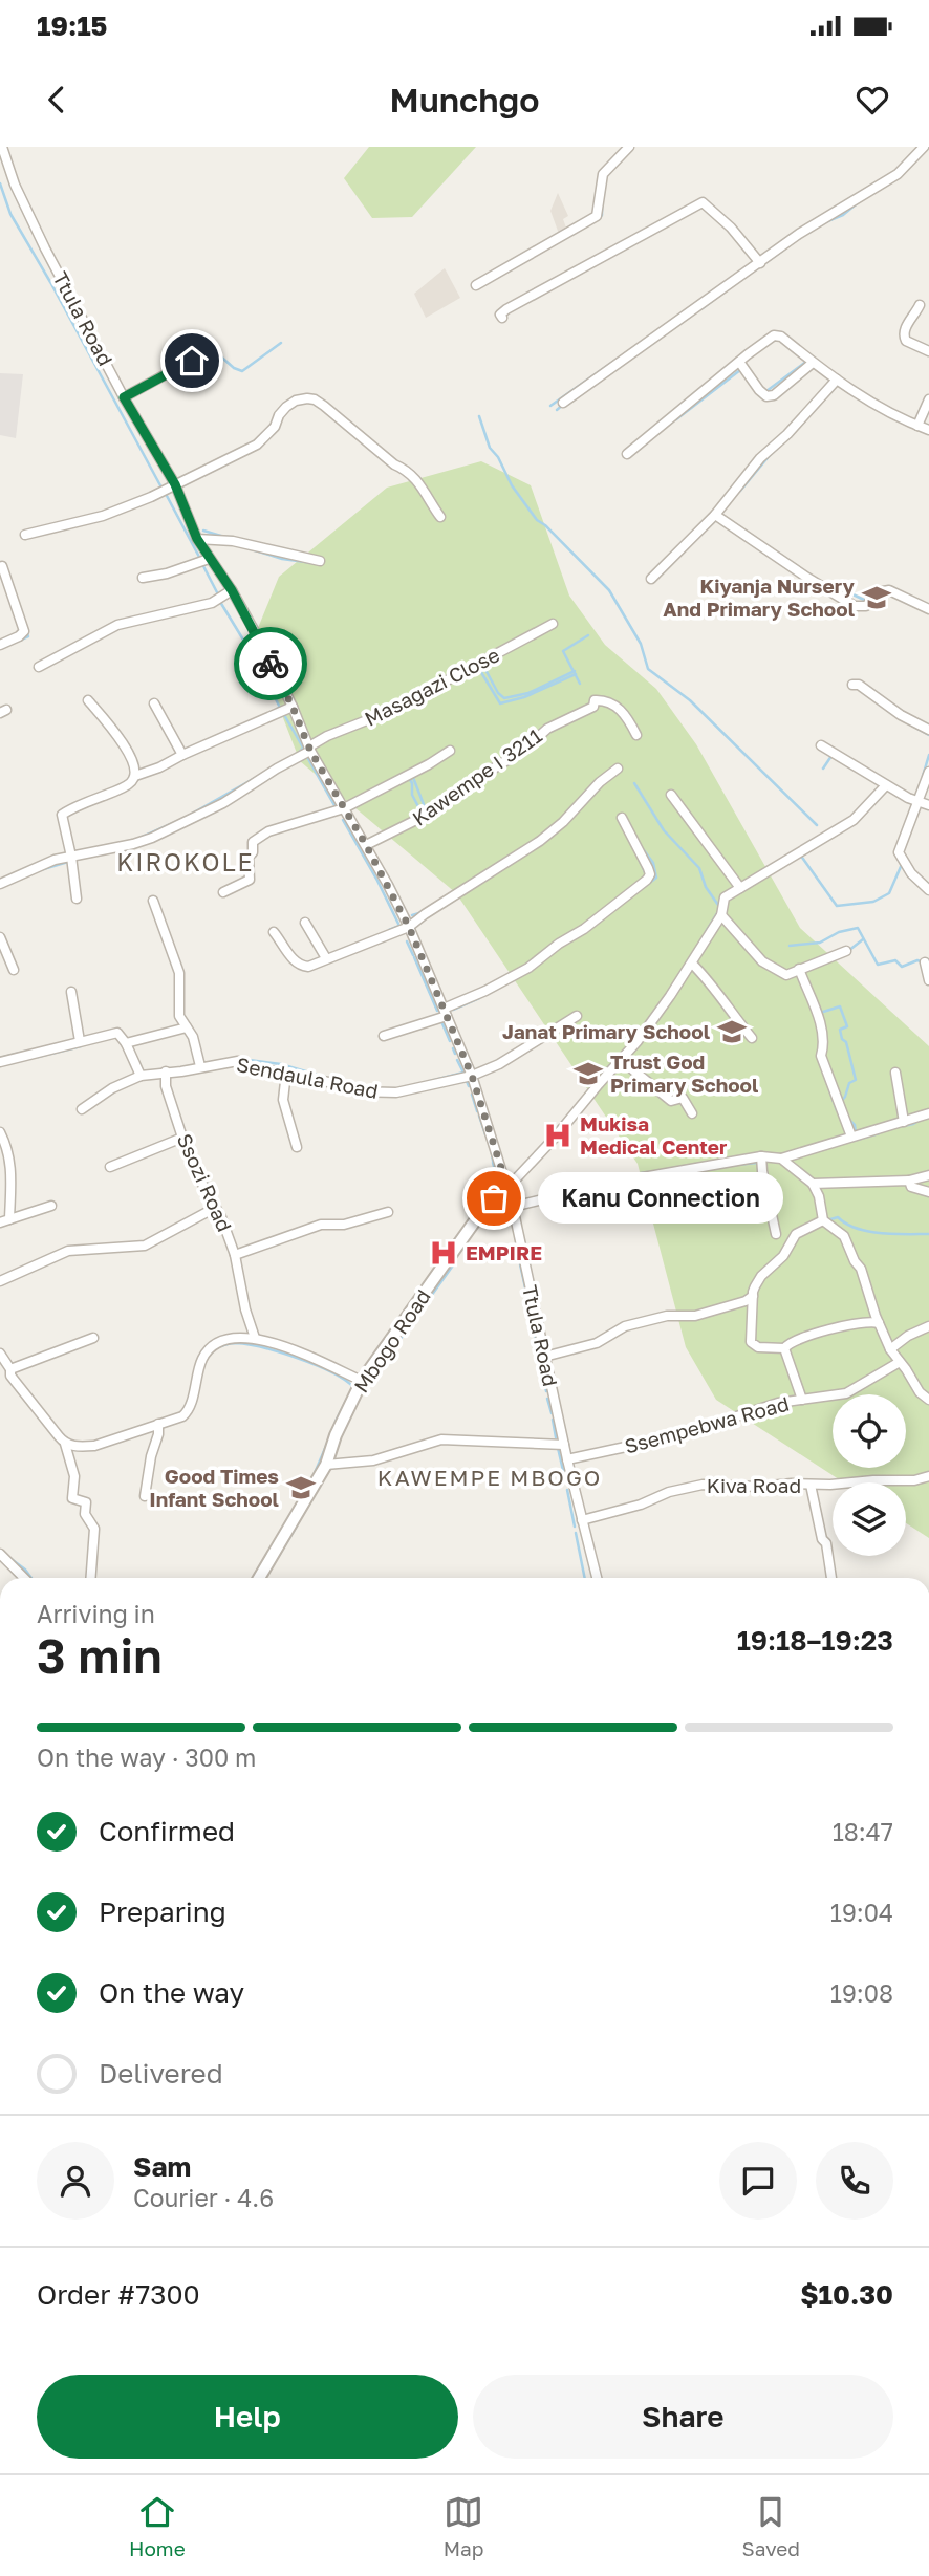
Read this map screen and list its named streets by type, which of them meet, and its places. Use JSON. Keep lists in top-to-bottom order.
{
  "streets": {
    "street": [
      "Ttula Road",
      "Masagazi Close",
      "Kawempe I 3211",
      "Sendaula Road",
      "Ssozi Road",
      "Mbogo Road",
      "Ssempebwa Road",
      "Kiva Road"
    ]
  },
  "crossings": [
    ["Ttula Road", "Masagazi Close"],
    ["Ttula Road", "Kawempe I 3211"],
    ["Ttula Road", "Sendaula Road"],
    ["Ttula Road", "Mbogo Road"],
    ["Ttula Road", "Ssempebwa Road"],
    ["Ttula Road", "Kiva Road"],
    ["Sendaula Road", "Ssozi Road"]
  ],
  "districts": ["KIROKOLE", "KAWEMPE MBOGO"],
  "places": {
    "school or university": [
      "Kiyanja Nursery And Primary School",
      "Janat Primary School",
      "Trust God Primary School",
      "Good Times Infant School"
    ],
    "hospital": ["Mukisa Medical Center", "EMPIRE"],
    "other": ["Kanu Connection"]
  },
  "page": {
    "status": "19:15",
    "header": "Munchgo",
    "bubble": "Kanu Connection",
    "heading": ["3 min", "Arriving in", "19:18–19:23"],
    "panel": [
      "Sam",
      "Courier · 4.6",
      "Order #7300",
      "$10.30"
    ],
    "bar": "On the way · 300 m",
    "list": [
      ["Confirmed", "18:47"],
      ["Preparing", "19:04"],
      ["On the way", "19:08"],
      "Delivered"
    ],
    "buttons": ["Help", "Share"],
    "tabs": ["Home", "Map", "Saved"]
  }
}
